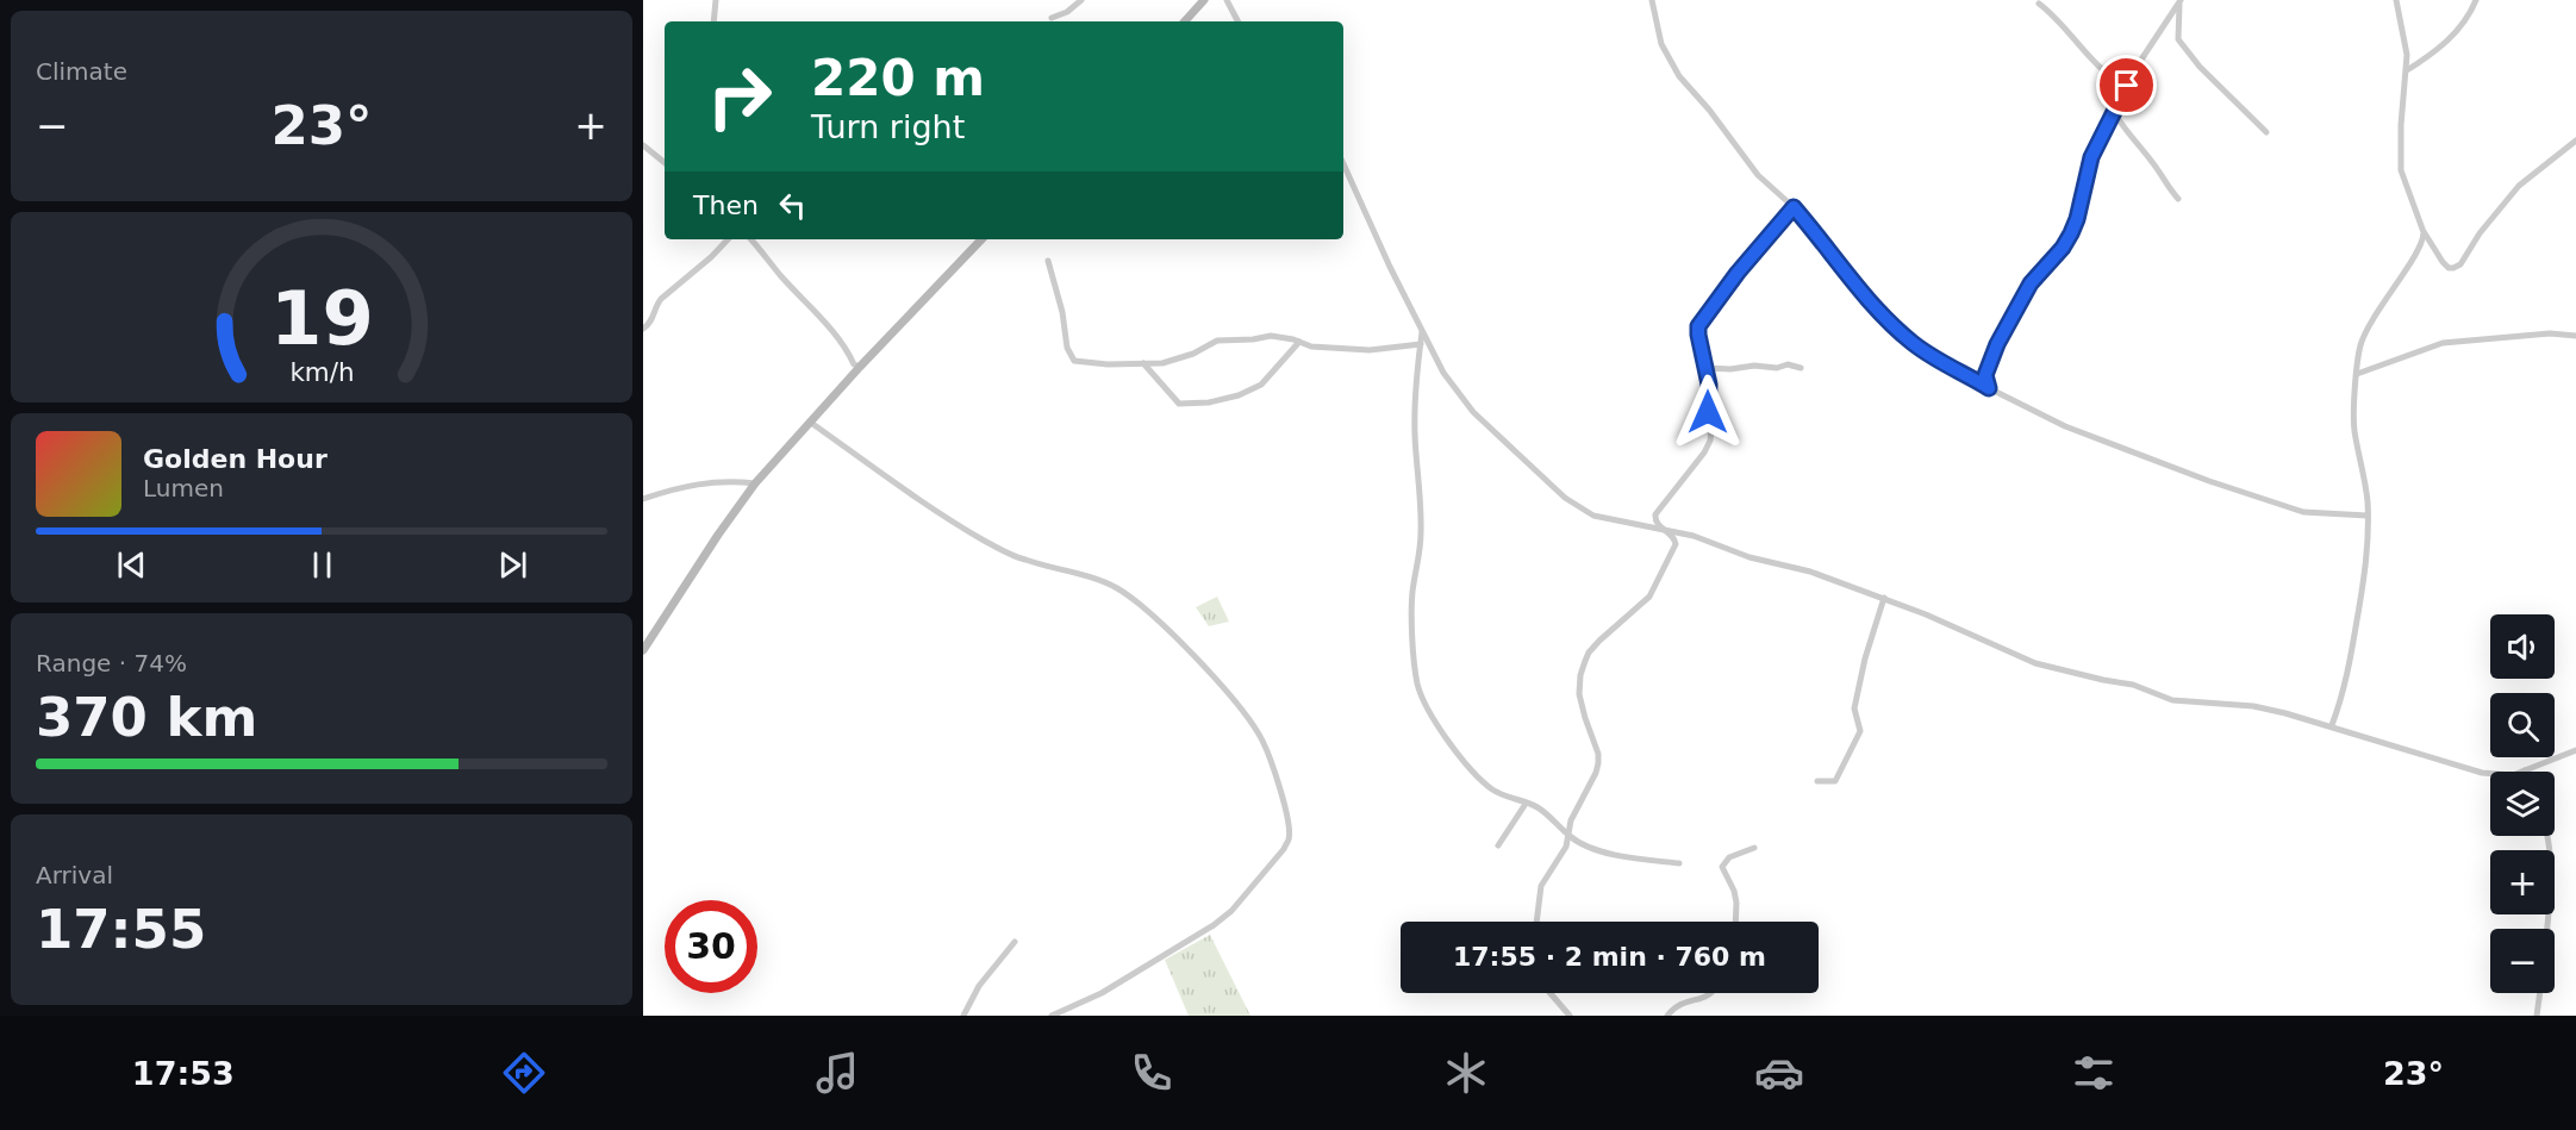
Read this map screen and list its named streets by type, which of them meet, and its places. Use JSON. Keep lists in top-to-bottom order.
{
  "page": {
    "tile": [
      "Climate",
      ["Range · 74%", "370 km"],
      ["Arrival", "17:55"]
    ],
    "turn": ["220 m", "Turn right"],
    "heat": ["−", "23°", "+"],
    "then": "Then",
    "song": ["Golden Hour", "Lumen"],
    "map_buttons": ["+", "−"],
    "limit": "30",
    "trip": "17:55 · 2 min · 760 m",
    "tabs": ["17:53", "23°"],
    "gauge": ["19", "km/h"]
  }
}
